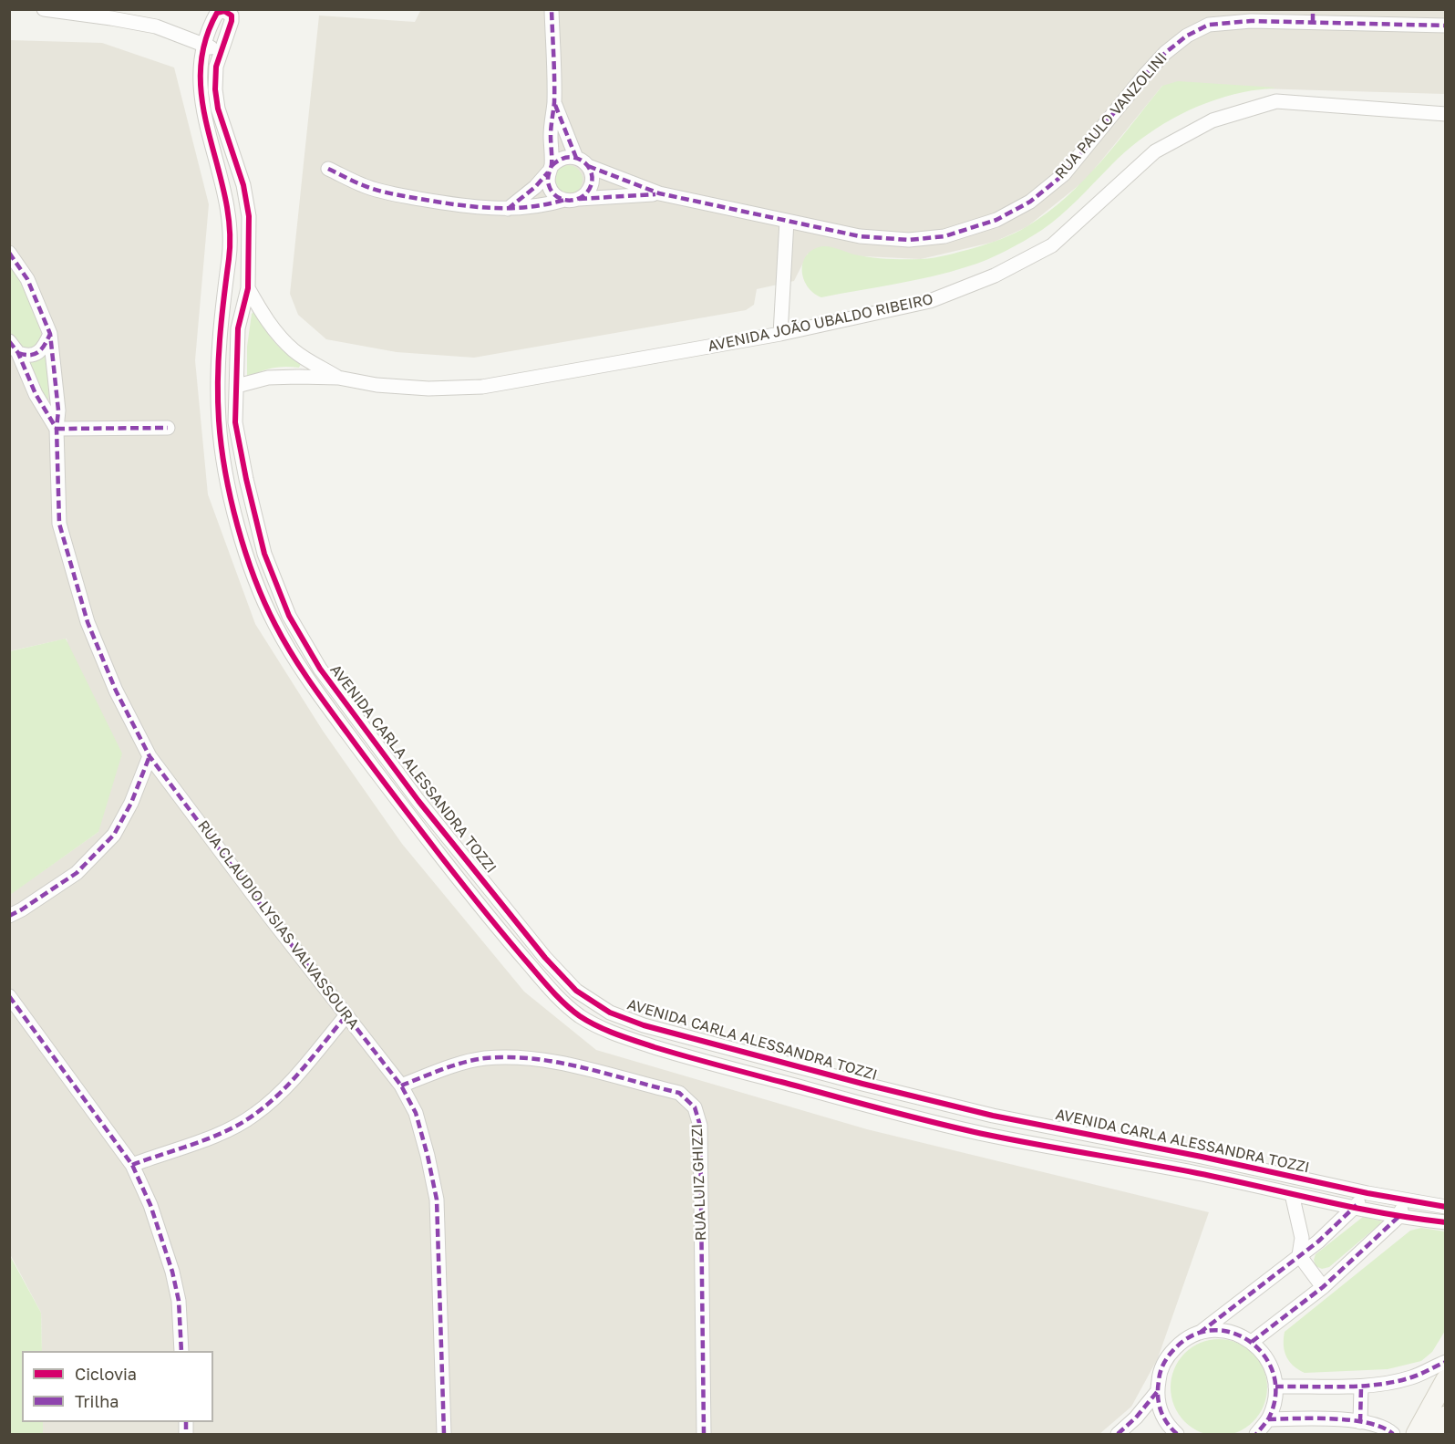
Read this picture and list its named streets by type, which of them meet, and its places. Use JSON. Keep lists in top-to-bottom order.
{
  "streets": {
    "street": [
      "RUA PAULO VANZOLINI",
      "AVENIDA JOÃO UBALDO RIBEIRO",
      "AVENIDA CARLA ALESSANDRA TOZZI",
      "RUA CLAUDIO LYSIAS VALVASSOURA",
      "RUA LUIZ GHIZZI"
    ]
  },
  "crossings": [
    ["AVENIDA JOÃO UBALDO RIBEIRO", "AVENIDA CARLA ALESSANDRA TOZZI"],
    ["RUA CLAUDIO LYSIAS VALVASSOURA", "RUA LUIZ GHIZZI"]
  ],
  "legend": ["Ciclovia", "Trilha"]
}
